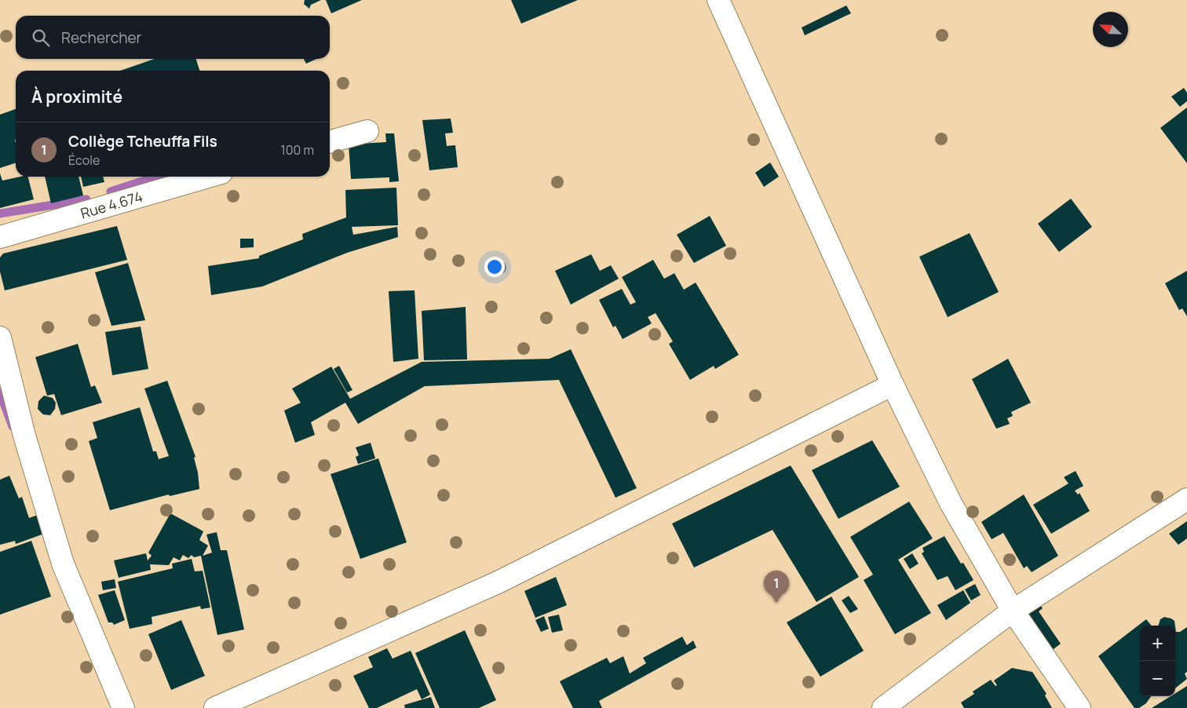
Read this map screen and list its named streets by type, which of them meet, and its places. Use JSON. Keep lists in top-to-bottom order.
{
  "streets": {
    "street": ["Rue 4.674"]
  },
  "north": "top left",
  "page": {
    "search": "Rechercher",
    "heading": "À proximité",
    "list": [
      {
        "mark": "1",
        "name": "Collège Tcheuffa Fils",
        "note": "École",
        "value": "100 m"
      }
    ],
    "pins": "1",
    "map_buttons": ["+", "−"]
  }
}
